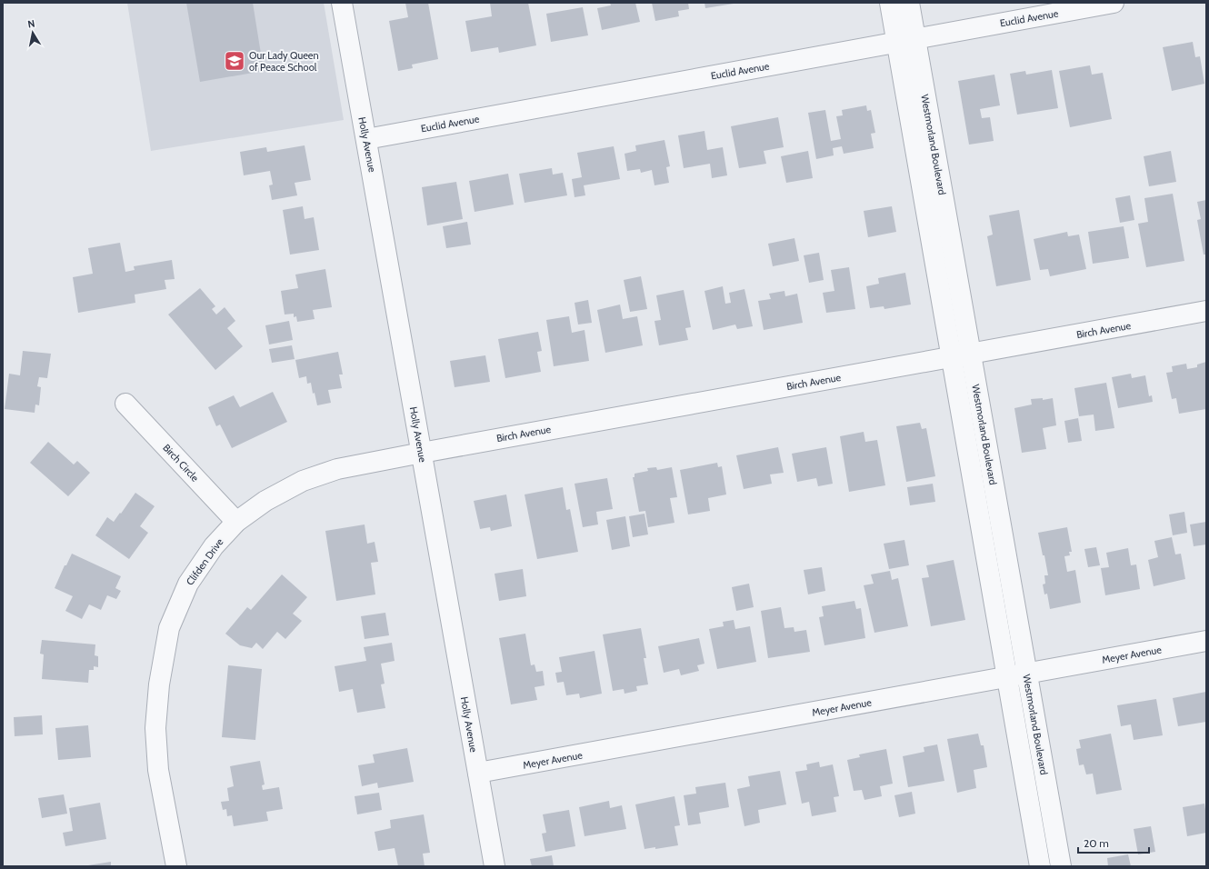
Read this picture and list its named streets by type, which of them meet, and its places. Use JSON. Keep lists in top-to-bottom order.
{
  "streets": {
    "street": [
      "Euclid Avenue",
      "Holly Avenue",
      "Westmorland Boulevard",
      "Birch Avenue",
      "Birch Circle",
      "Clifden Drive",
      "Meyer Avenue"
    ]
  },
  "crossings": [
    ["Euclid Avenue", "Holly Avenue"],
    ["Euclid Avenue", "Westmorland Boulevard"],
    ["Holly Avenue", "Birch Avenue"],
    ["Holly Avenue", "Clifden Drive"],
    ["Holly Avenue", "Meyer Avenue"],
    ["Westmorland Boulevard", "Birch Avenue"],
    ["Westmorland Boulevard", "Meyer Avenue"],
    ["Birch Avenue", "Clifden Drive"],
    ["Birch Circle", "Clifden Drive"]
  ],
  "places": {
    "school or university": ["Our Lady Queen of Peace School"]
  },
  "scale_bar": "20 m",
  "north": "top"
}
